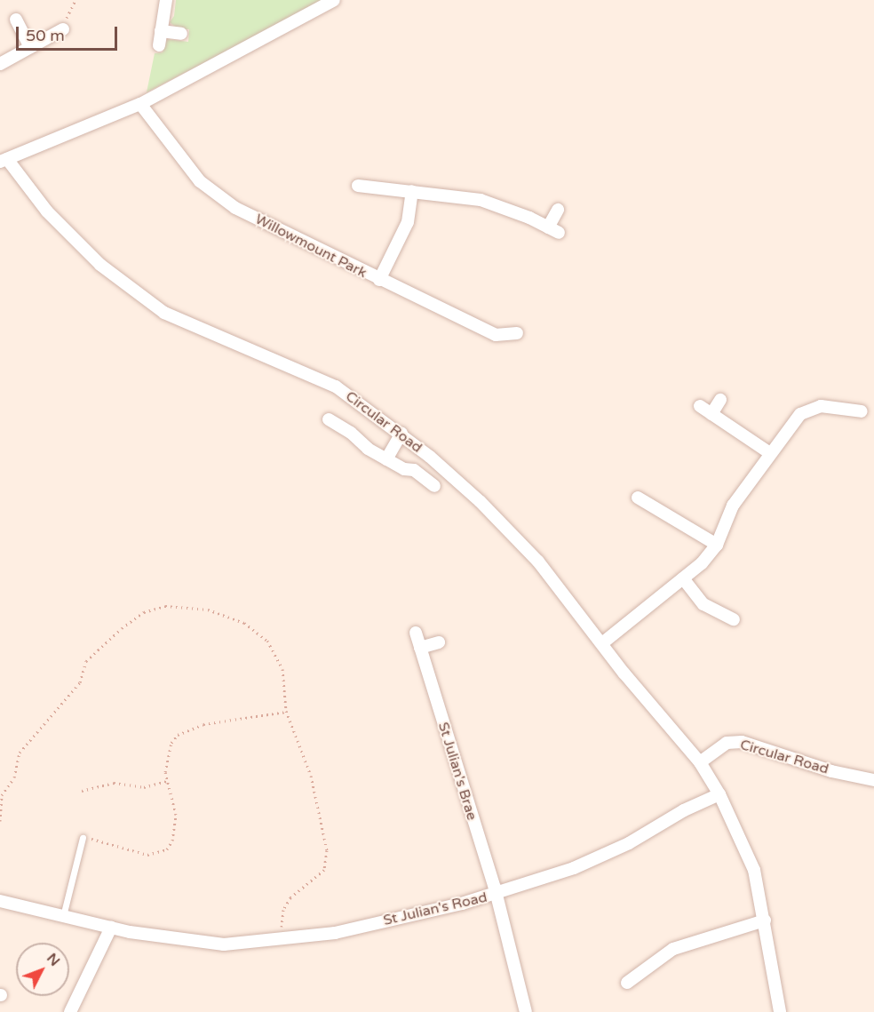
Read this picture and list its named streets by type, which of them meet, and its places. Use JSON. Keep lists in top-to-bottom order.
{
  "streets": {
    "street": [
      "Willowmount Park",
      "Circular Road",
      "St Julian's Brae",
      "St Julian's Road"
    ]
  },
  "crossings": [
    ["Circular Road", "St Julian's Road"],
    ["St Julian's Brae", "St Julian's Road"]
  ],
  "scale_bar": "50 m",
  "north": "top right"
}
